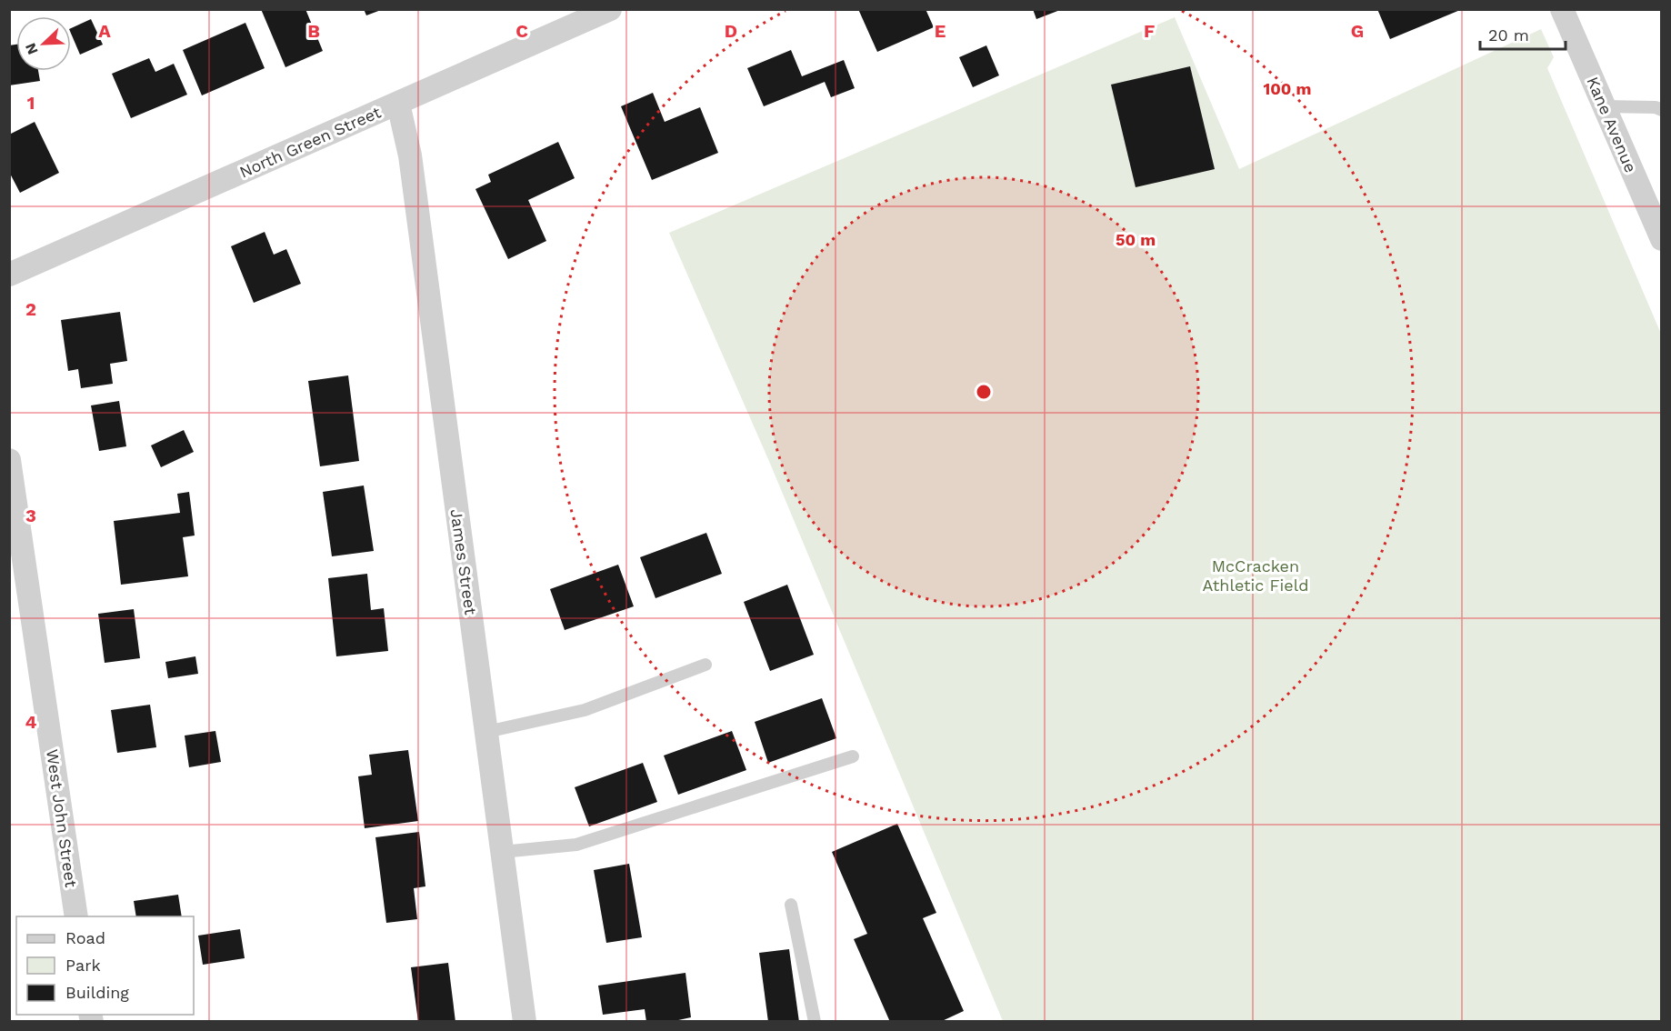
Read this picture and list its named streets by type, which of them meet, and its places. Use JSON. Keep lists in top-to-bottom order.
{
  "streets": {
    "street": [
      "Kane Avenue",
      "North Green Street",
      "James Street",
      "West John Street"
    ]
  },
  "crossings": [
    ["North Green Street", "James Street"]
  ],
  "parks": ["McCracken Athletic Field"],
  "legend": ["Road", "Park", "Building"],
  "scale_bar": "20 m",
  "north": "bottom left",
  "grid": {
    "columns": [
      "A",
      "B",
      "C",
      "D",
      "E",
      "F",
      "G"
    ],
    "rows": [
      "1",
      "2",
      "3",
      "4"
    ]
  },
  "rings": ["100 m", "50 m"]
}
